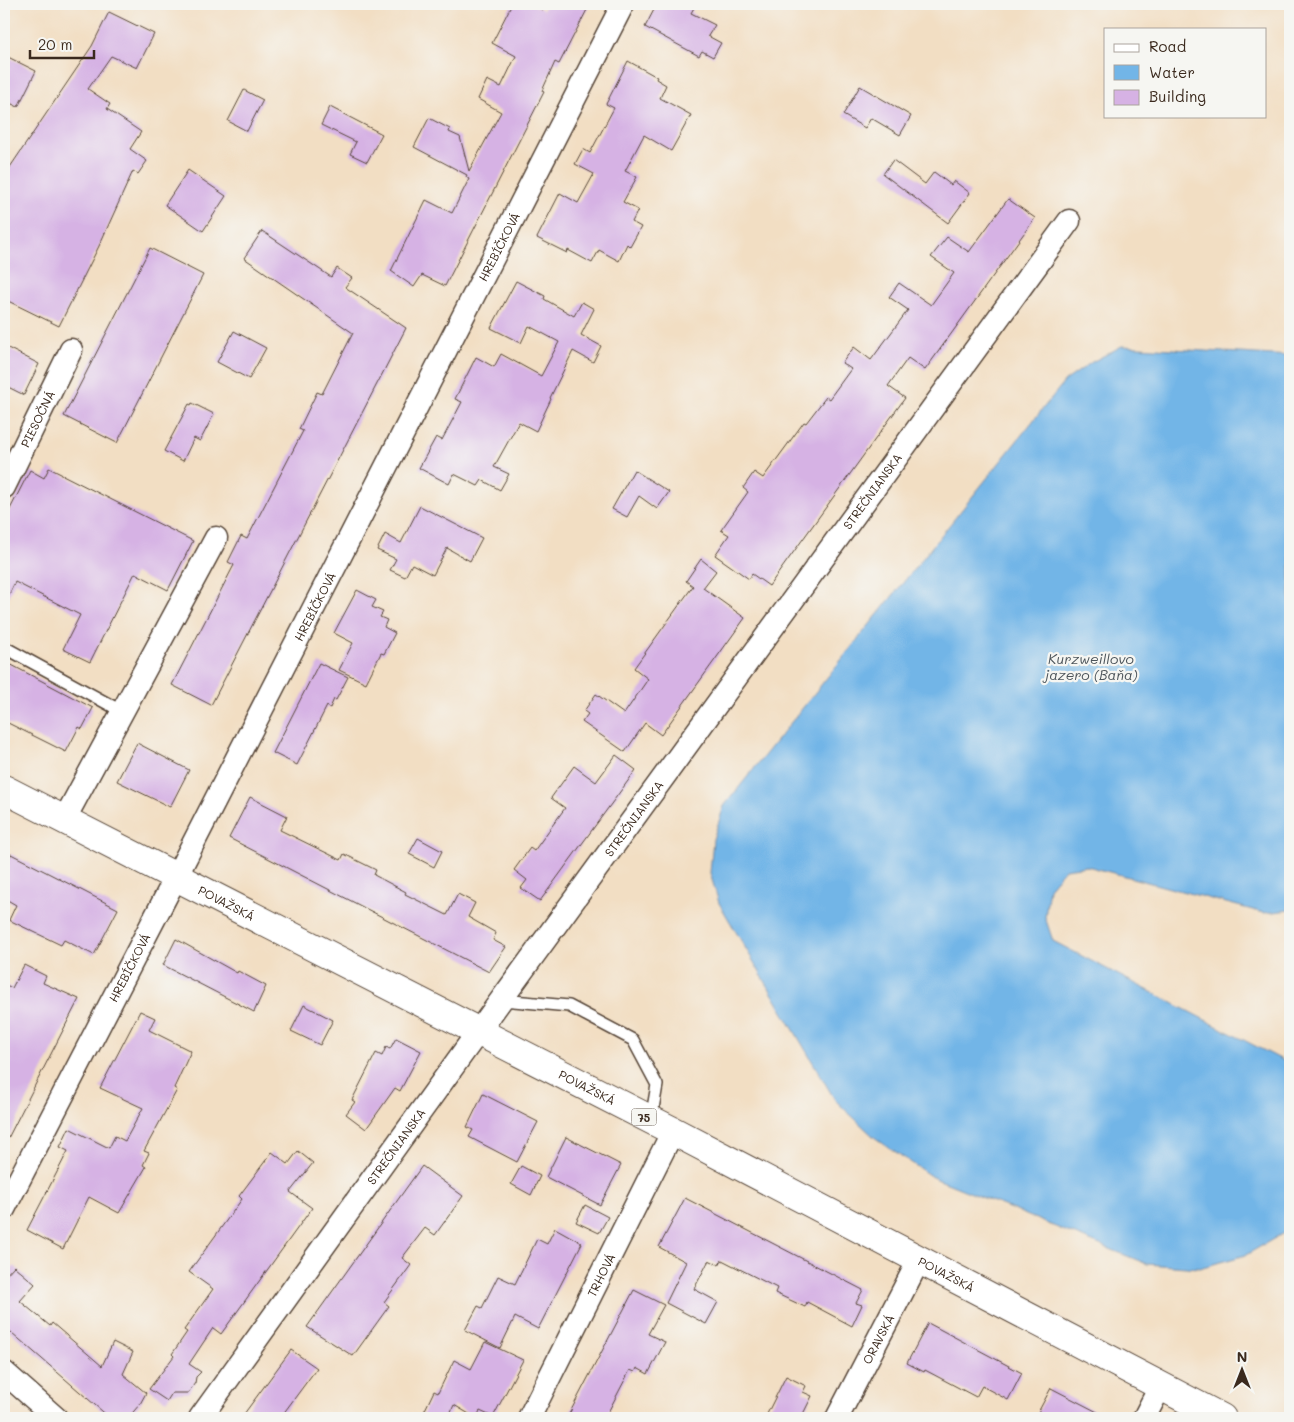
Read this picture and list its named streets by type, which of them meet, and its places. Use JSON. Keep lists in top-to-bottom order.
{
  "streets": {
    "main road": ["POVAŽSKÁ", "75"],
    "street": [
      "HREBÍČKOVÁ",
      "PIESOČNÁ",
      "STREČNIANSKA",
      "TRHOVÁ",
      "ORAVSKÁ"
    ]
  },
  "crossings": [
    ["HREBÍČKOVÁ", "POVAŽSKÁ"],
    ["STREČNIANSKA", "POVAŽSKÁ"],
    ["POVAŽSKÁ", "TRHOVÁ"],
    ["POVAŽSKÁ", "ORAVSKÁ"]
  ],
  "water": ["Kurzweillovo jazero (Baňa)"],
  "legend": ["Road", "Water", "Building"],
  "scale_bar": "20 m",
  "north": "top"
}
